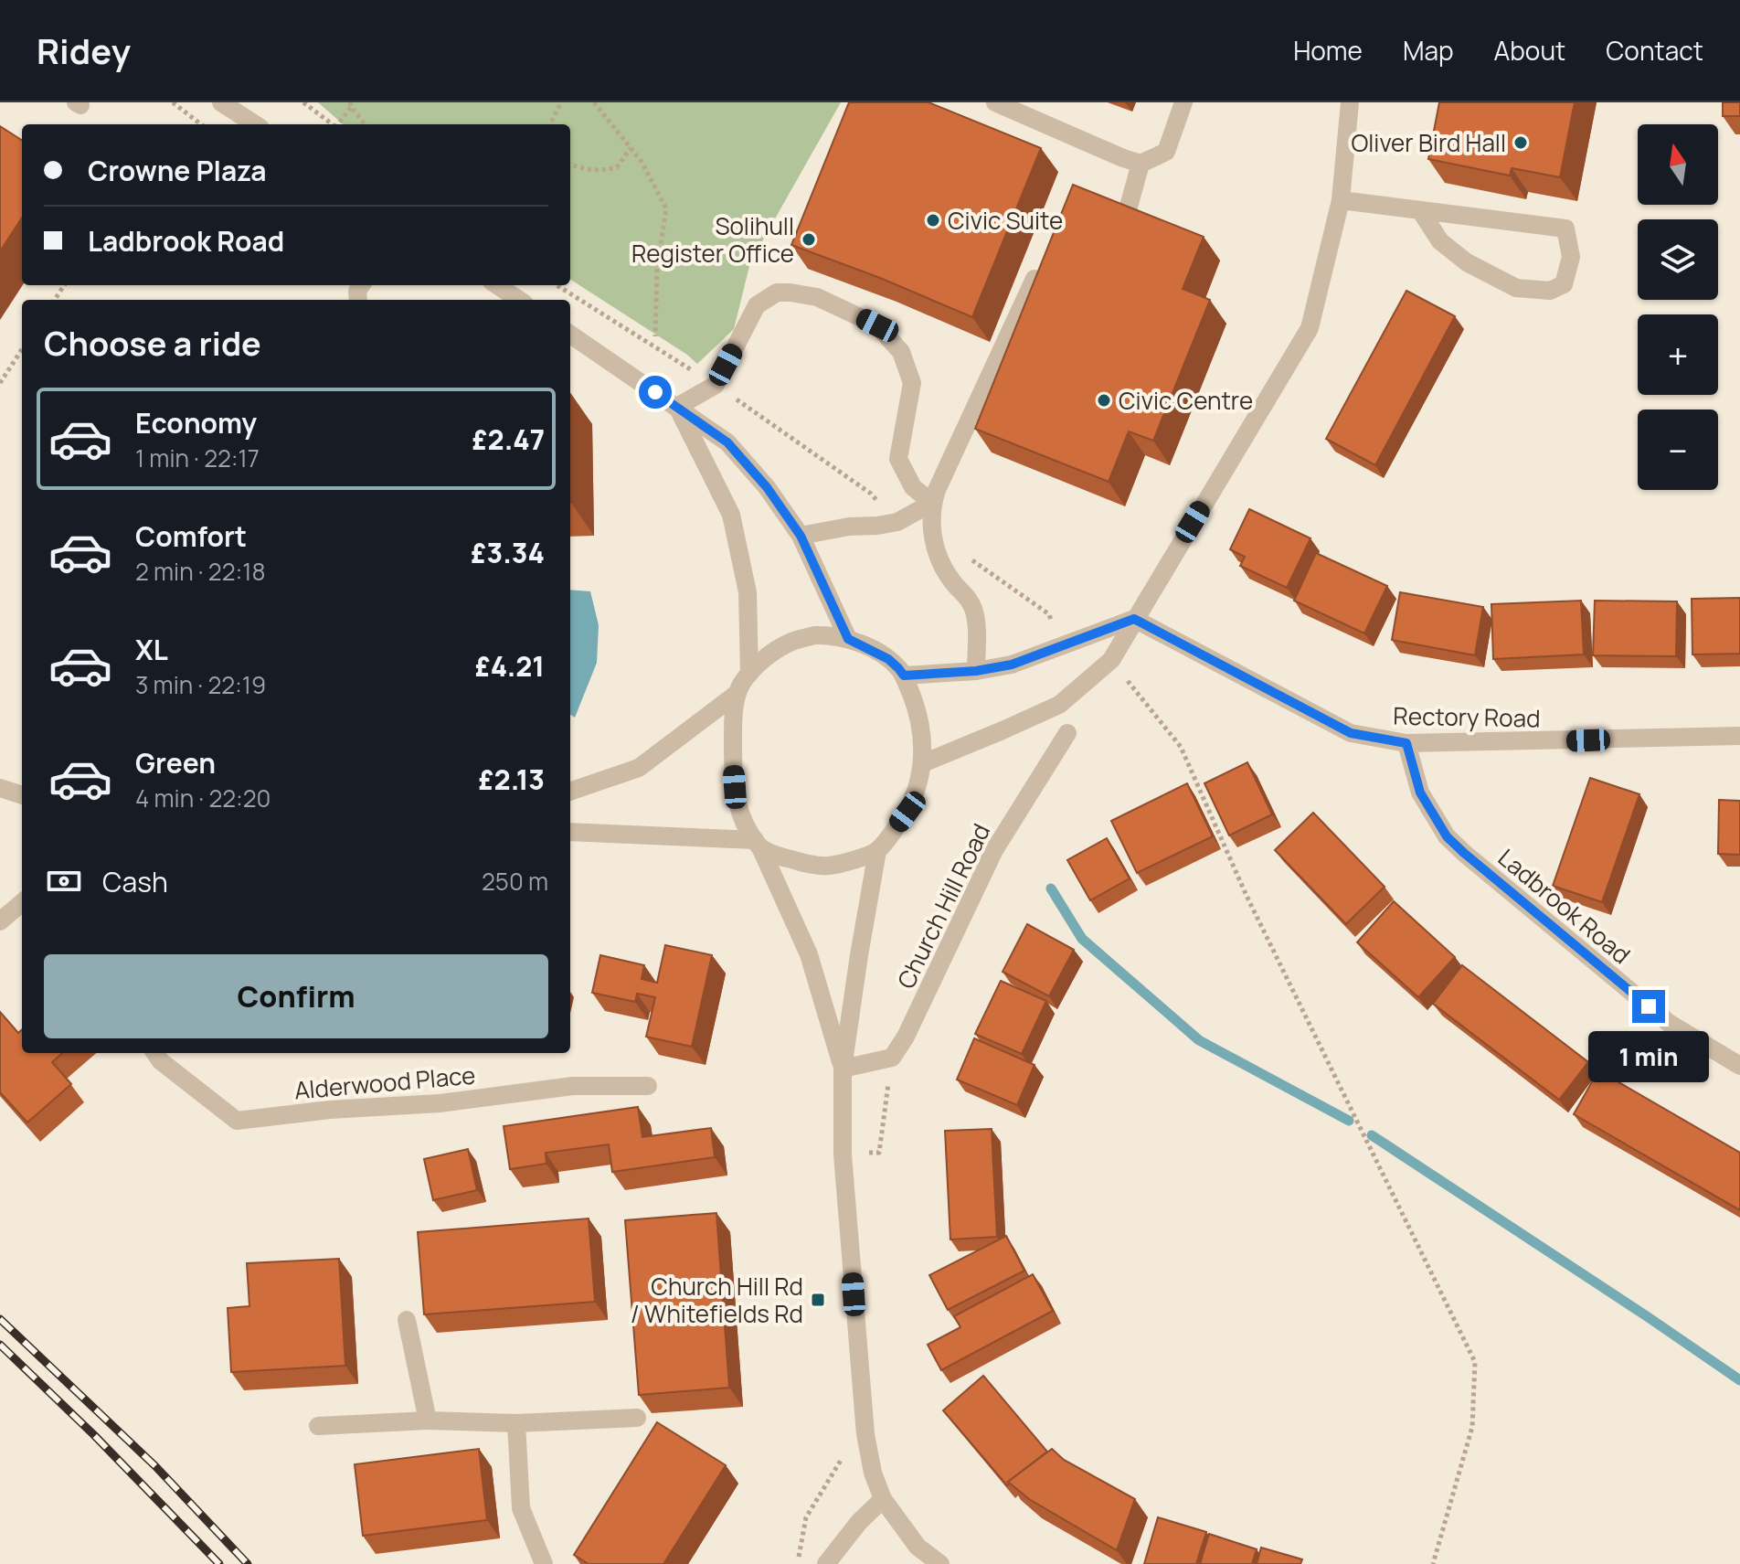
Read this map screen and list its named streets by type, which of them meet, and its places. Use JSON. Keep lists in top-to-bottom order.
{
  "streets": {
    "street": [
      "Rectory Road",
      "Church Hill Road",
      "Ladbrook Road",
      "Alderwood Place"
    ]
  },
  "crossings": [
    ["Rectory Road", "Ladbrook Road"]
  ],
  "places": {
    "other": [
      "Oliver Bird Hall",
      "Civic Suite",
      "Solihull Register Office",
      "Civic Centre"
    ],
    "transit": ["Church Hill Rd / Whitefields Rd"]
  },
  "north": "top",
  "page": {
    "header": "Ridey",
    "nav": [
      "Home",
      "Map",
      "About",
      "Contact"
    ],
    "map_buttons": ["+", "−"],
    "banner": ["Crowne Plaza", "Ladbrook Road"],
    "heading": "Choose a ride",
    "list": [
      {
        "name": "Economy",
        "note": "1 min · 22:17",
        "value": "£2.47"
      },
      {
        "name": "Comfort",
        "note": "2 min · 22:18",
        "value": "£3.34"
      },
      {
        "name": "XL",
        "note": "3 min · 22:19",
        "value": "£4.21"
      },
      {
        "name": "Green",
        "note": "4 min · 22:20",
        "value": "£2.13"
      }
    ],
    "pay": ["Cash", "250 m"],
    "buttons": "Confirm",
    "bubble": "1 min"
  }
}
